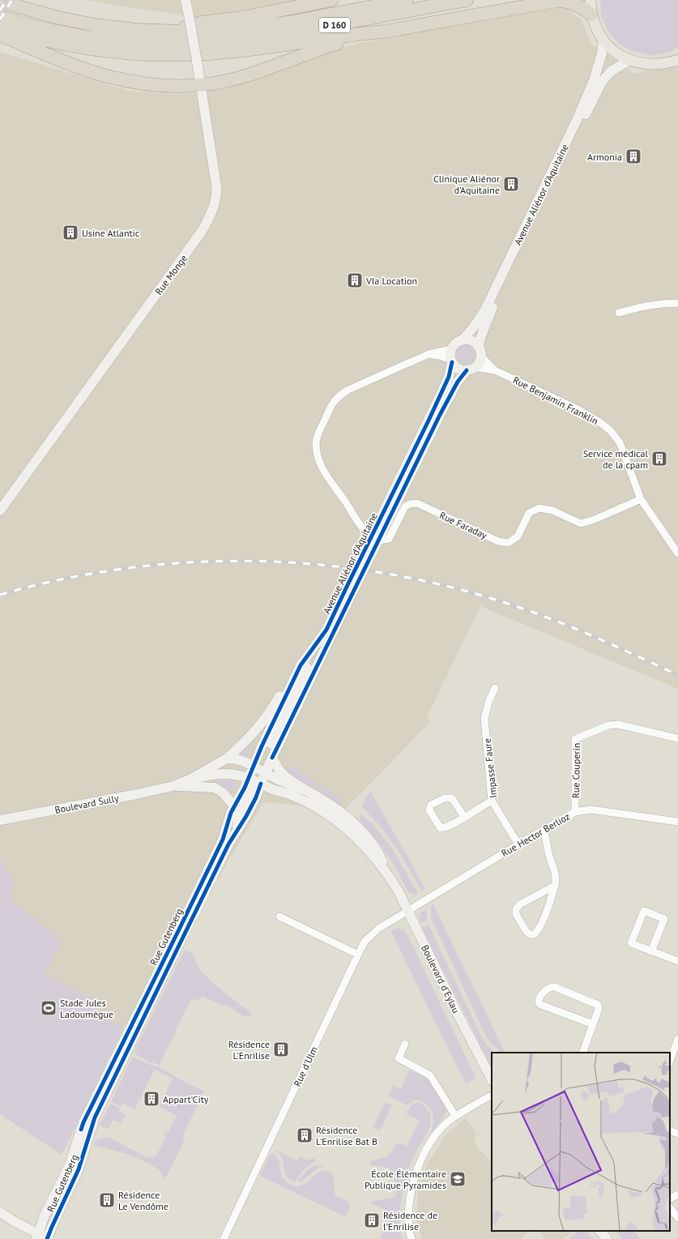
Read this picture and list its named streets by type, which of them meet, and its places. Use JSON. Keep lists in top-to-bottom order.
{
  "streets": {
    "highway": ["D 160"],
    "main road": [
      "Avenue Aliénor d'Aquitaine",
      "Rue Monge",
      "Boulevard Sully",
      "Rue Gutenberg",
      "Boulevard d'Eylau"
    ],
    "street": [
      "Rue Benjamin Franklin",
      "Rue Faraday",
      "Impasse Faure",
      "Rue Couperin",
      "Rue Hector Berlioz",
      "Rue d'Ulm"
    ]
  },
  "crossings": [
    ["Avenue Aliénor d'Aquitaine", "Rue Benjamin Franklin"],
    ["Avenue Aliénor d'Aquitaine", "Rue Faraday"],
    ["Avenue Aliénor d'Aquitaine", "Boulevard Sully"],
    ["Avenue Aliénor d'Aquitaine", "Rue Gutenberg"],
    ["Avenue Aliénor d'Aquitaine", "Boulevard d'Eylau"],
    ["Rue Benjamin Franklin", "Rue Faraday"],
    ["Impasse Faure", "Rue Hector Berlioz"],
    ["Rue Couperin", "Rue Hector Berlioz"],
    ["Boulevard Sully", "Rue Gutenberg"],
    ["Boulevard Sully", "Boulevard d'Eylau"],
    ["Rue Hector Berlioz", "Boulevard d'Eylau"],
    ["Rue Hector Berlioz", "Rue d'Ulm"],
    ["Rue Gutenberg", "Boulevard d'Eylau"],
    ["Boulevard d'Eylau", "Rue d'Ulm"]
  ],
  "places": {
    "building": [
      "Armonia",
      "Clinique Aliénor d'Aquitaine",
      "Usine Atlantic",
      "VIa Location",
      "Service médical de la cpam",
      "Résidence L'Enrilise",
      "Appart'City",
      "Résidence L'Enrilise Bat B",
      "Résidence Le Vendôme",
      "Résidence de l’Enrilise"
    ],
    "sports": ["Stade Jules Ladoumègue"],
    "school or university": ["École Élémentaire Publique Pyramides"]
  }
}
